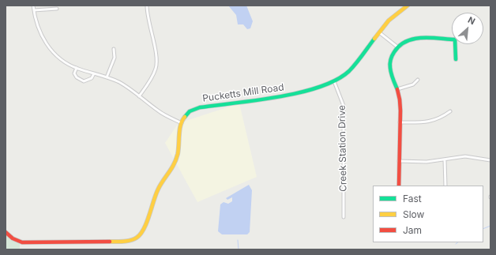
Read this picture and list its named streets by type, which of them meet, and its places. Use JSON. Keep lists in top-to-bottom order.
{
  "streets": {
    "street": ["Pucketts Mill Road", "Creek Station Drive"]
  },
  "crossings": [
    ["Pucketts Mill Road", "Creek Station Drive"]
  ],
  "legend": ["Fast", "Slow", "Jam"],
  "north": "top right"
}
